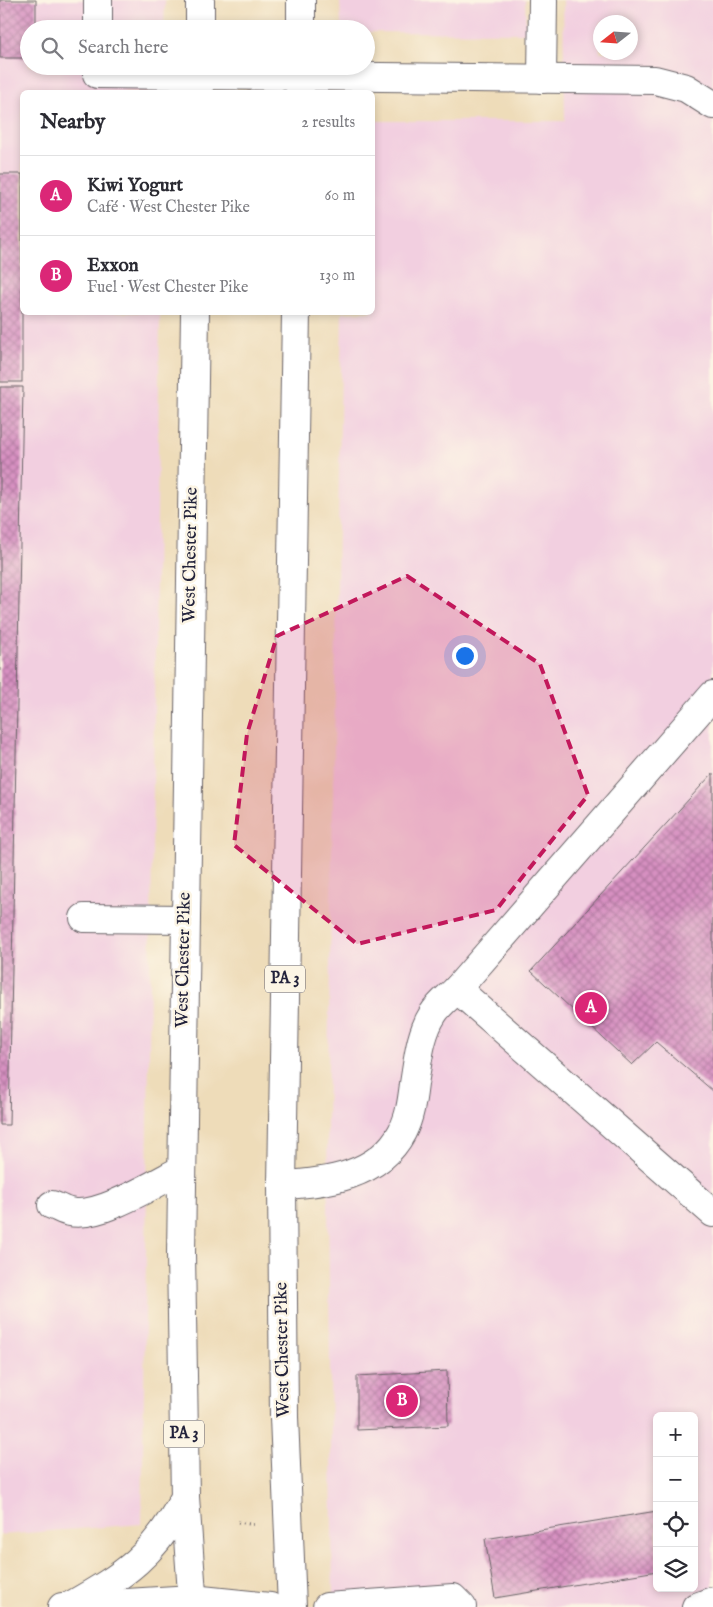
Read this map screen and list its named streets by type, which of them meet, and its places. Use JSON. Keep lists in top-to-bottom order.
{
  "streets": {
    "main road": ["West Chester Pike", "PA 3"]
  },
  "north": "left",
  "page": {
    "search": "Search here",
    "heading": ["Nearby", "2 results"],
    "list": [
      {
        "mark": "A",
        "name": "Kiwi Yogurt",
        "note": "Café · West Chester Pike",
        "value": "60 m"
      },
      {
        "mark": "B",
        "name": "Exxon",
        "note": "Fuel · West Chester Pike",
        "value": "130 m"
      }
    ],
    "pins": ["A", "B"],
    "map_buttons": ["+", "−"]
  }
}
